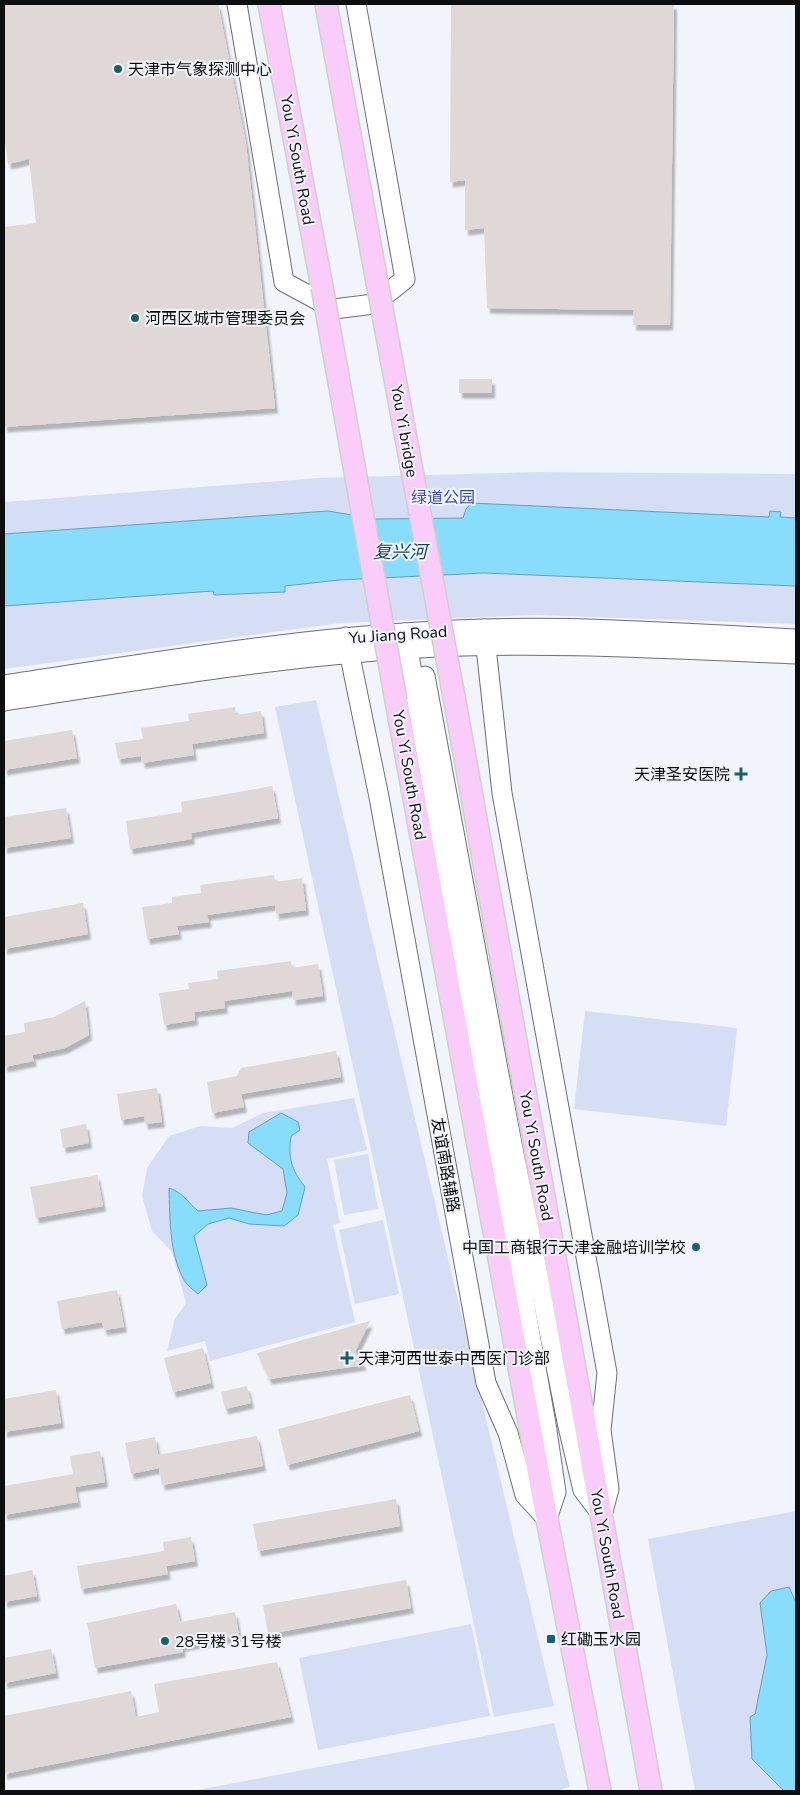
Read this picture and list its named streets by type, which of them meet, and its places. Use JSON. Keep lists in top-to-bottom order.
{
  "streets": {
    "main road": ["You Yi South Road", "You Yi bridge"],
    "street": ["Yu Jiang Road", "友谊南路辅路"]
  },
  "crossings": [
    ["You Yi South Road", "You Yi bridge"],
    ["You Yi South Road", "友谊南路辅路"],
    ["Yu Jiang Road", "友谊南路辅路"]
  ],
  "water": ["复兴河"],
  "parks": ["绿道公园"],
  "places": {
    "other": [
      "天津市气象探测中心",
      "河西区城市管理委员会",
      "中国工商银行天津金融培训学校",
      "28号楼 31号楼"
    ],
    "health": ["天津圣安医院", "天津河西世泰中西医门诊部"],
    "transit": ["红磡玉水园"]
  }
}
